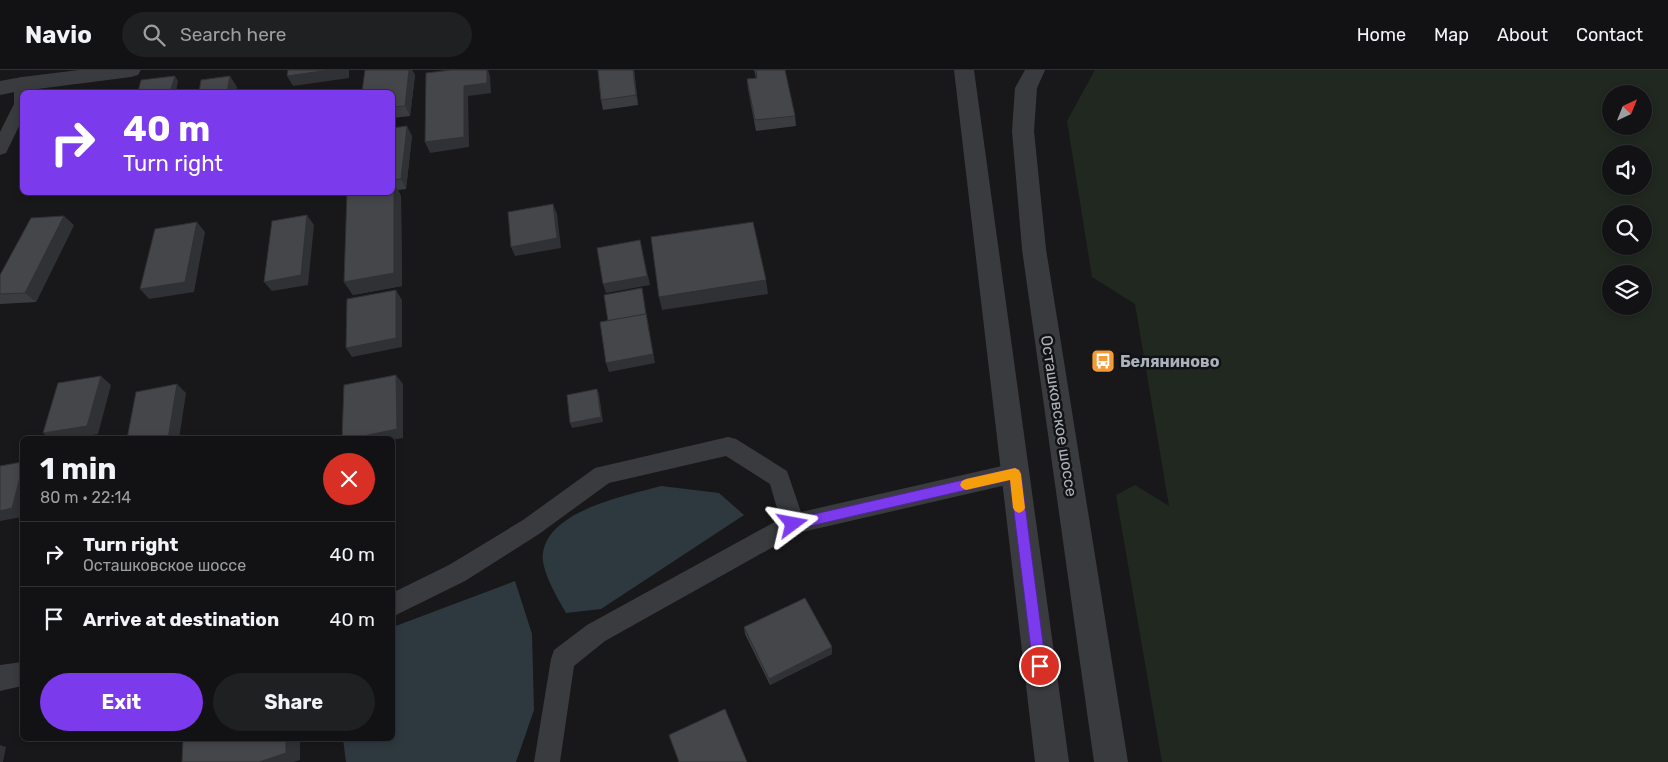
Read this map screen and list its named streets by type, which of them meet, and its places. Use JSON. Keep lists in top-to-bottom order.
{
  "streets": {
    "street": ["Осташковское шоссе"]
  },
  "places": {
    "bus stop": ["Беляниново"]
  },
  "north": "top right",
  "page": {
    "header": "Navio",
    "search": "Search here",
    "nav": [
      "Home",
      "Map",
      "About",
      "Contact"
    ],
    "turn": ["40 m", "Turn right"],
    "heading": ["1 min", "80 m · 22:14"],
    "list": [
      {
        "name": "Turn right",
        "note": "Осташковское шоссе",
        "value": "40 m"
      },
      {
        "name": "Arrive at destination",
        "value": "40 m"
      }
    ],
    "buttons": ["Exit", "Share"]
  }
}
